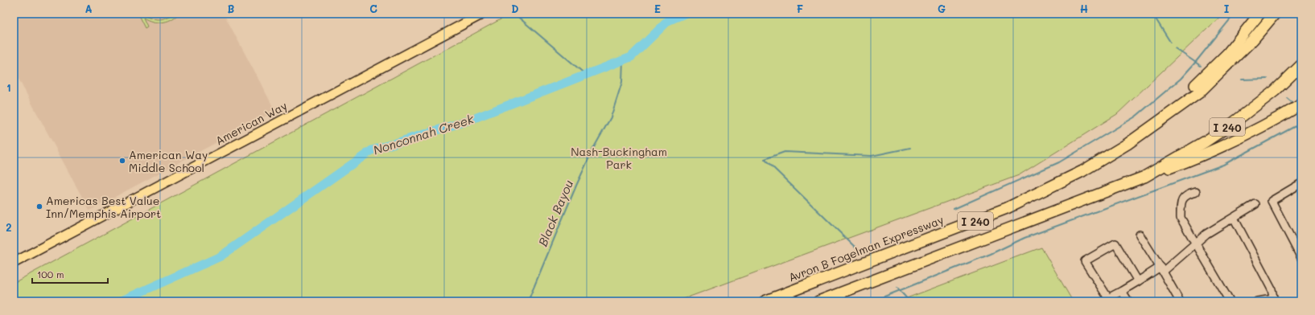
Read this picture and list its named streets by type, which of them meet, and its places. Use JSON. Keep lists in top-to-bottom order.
{
  "streets": {
    "highway": ["I 240", "Avron B Fogelman Expressway"],
    "main road": ["American Way"]
  },
  "water": ["Nonconnah Creek", "Black Bayou"],
  "parks": ["Nash-Buckingham Park"],
  "places": ["American Way Middle School", "Americas Best Value Inn/Memphis Airport"],
  "scale_bar": "100 m",
  "grid": {
    "columns": [
      "A",
      "B",
      "C",
      "D",
      "E",
      "F",
      "G",
      "H",
      "I"
    ],
    "rows": ["1", "2"]
  }
}
